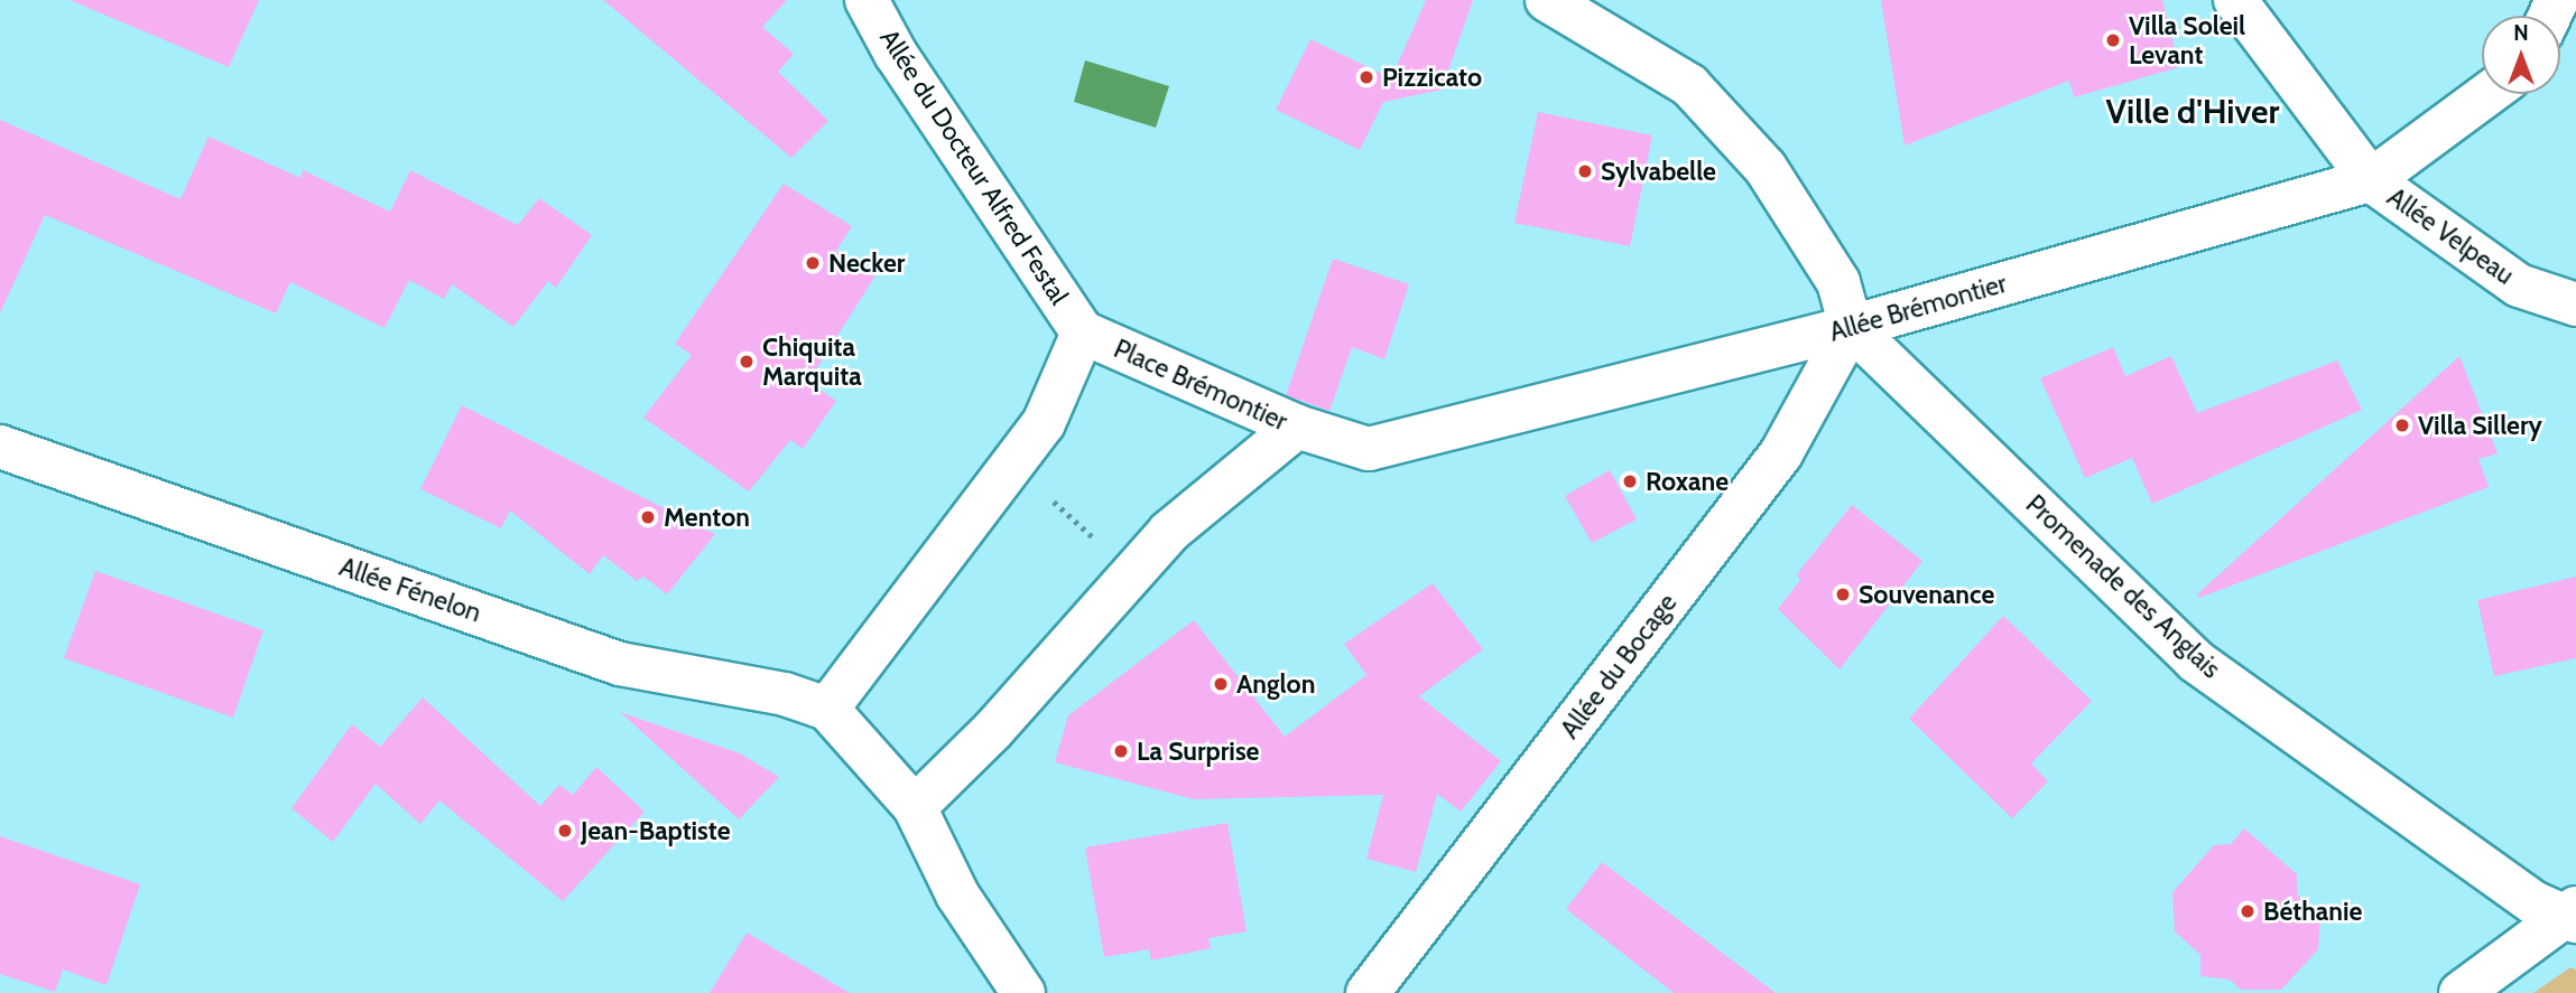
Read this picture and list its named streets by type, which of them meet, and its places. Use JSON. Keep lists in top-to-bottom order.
{
  "streets": {
    "street": [
      "Allée du Docteur Alfred Festal",
      "Allée Velpeau",
      "Allée Brémontier",
      "Place Brémontier",
      "Promenade des Anglais",
      "Allée Fénelon",
      "Allée du Bocage"
    ]
  },
  "crossings": [
    ["Allée du Docteur Alfred Festal", "Place Brémontier"],
    ["Allée Velpeau", "Allée Brémontier"],
    ["Allée Brémontier", "Place Brémontier"],
    ["Allée Brémontier", "Promenade des Anglais"],
    ["Allée Brémontier", "Allée du Bocage"],
    ["Place Brémontier", "Allée Fénelon"],
    ["Promenade des Anglais", "Allée du Bocage"]
  ],
  "districts": ["Ville d'Hiver"],
  "places": [
    "Villa Soleil Levant",
    "Pizzicato",
    "Sylvabelle",
    "Necker",
    "Chiquita Marquita",
    "Villa Sillery",
    "Roxane",
    "Menton",
    "Souvenance",
    "Anglon",
    "La Surprise",
    "Jean-Baptiste",
    "Béthanie"
  ],
  "north": "top"
}
